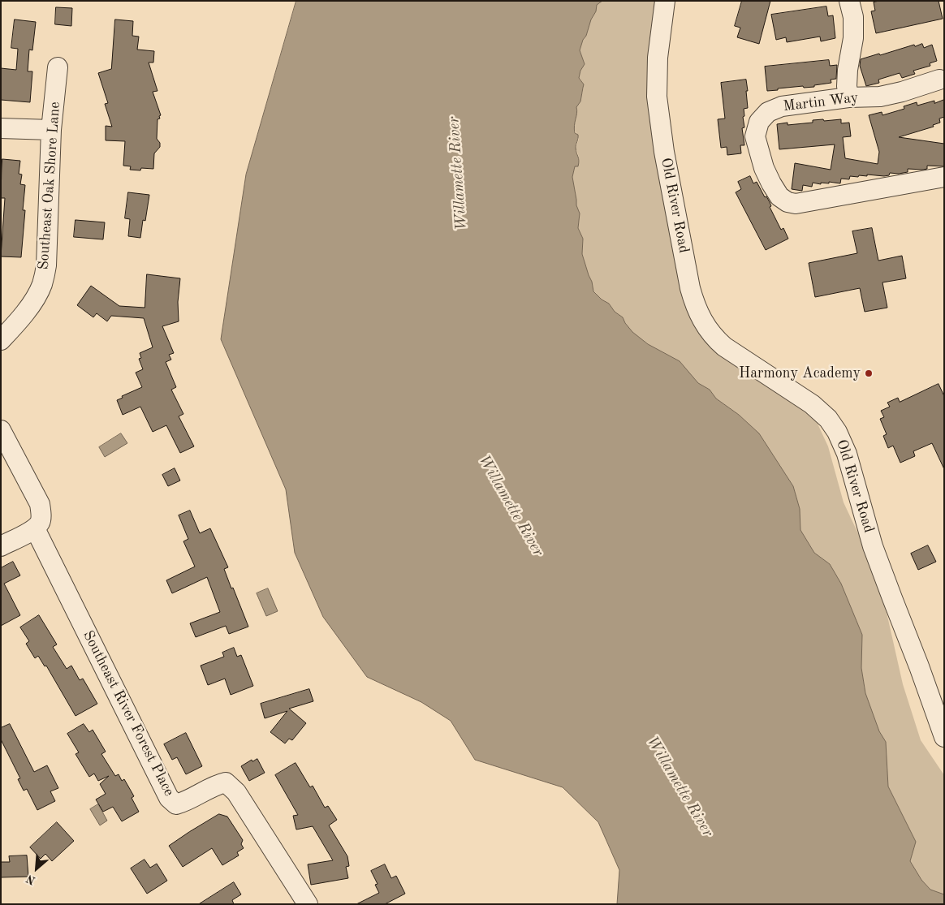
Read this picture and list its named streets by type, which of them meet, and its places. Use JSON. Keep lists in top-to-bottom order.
{
  "streets": {
    "street": [
      "Martin Way",
      "Southeast Oak Shore Lane",
      "Old River Road",
      "Southeast River Forest Place"
    ]
  },
  "water": ["Willamette River"],
  "places": ["Harmony Academy"],
  "north": "bottom left"
}
